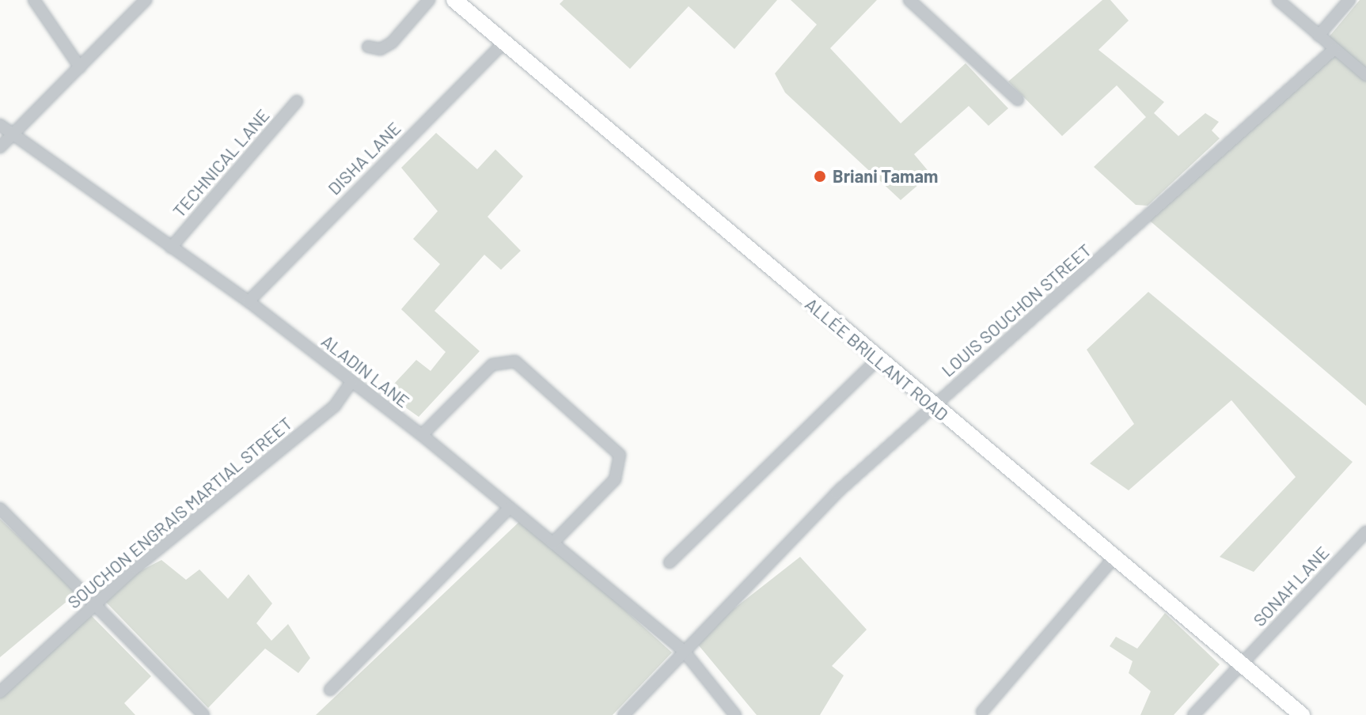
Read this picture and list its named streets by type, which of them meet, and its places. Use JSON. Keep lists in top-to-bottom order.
{
  "streets": {
    "main road": ["ALLÉE BRILLANT ROAD"],
    "street": [
      "DISHA LANE",
      "TECHNICAL LANE",
      "LOUIS SOUCHON STREET",
      "ALADIN LANE",
      "SOUCHON ENGRAIS MARTIAL STREET",
      "SONAH LANE"
    ]
  },
  "crossings": [
    ["DISHA LANE", "ALLÉE BRILLANT ROAD"],
    ["DISHA LANE", "ALADIN LANE"],
    ["TECHNICAL LANE", "ALADIN LANE"],
    ["LOUIS SOUCHON STREET", "ALLÉE BRILLANT ROAD"],
    ["LOUIS SOUCHON STREET", "ALADIN LANE"],
    ["ALLÉE BRILLANT ROAD", "SONAH LANE"],
    ["ALADIN LANE", "SOUCHON ENGRAIS MARTIAL STREET"]
  ],
  "places": ["Briani Tamam"]
}
